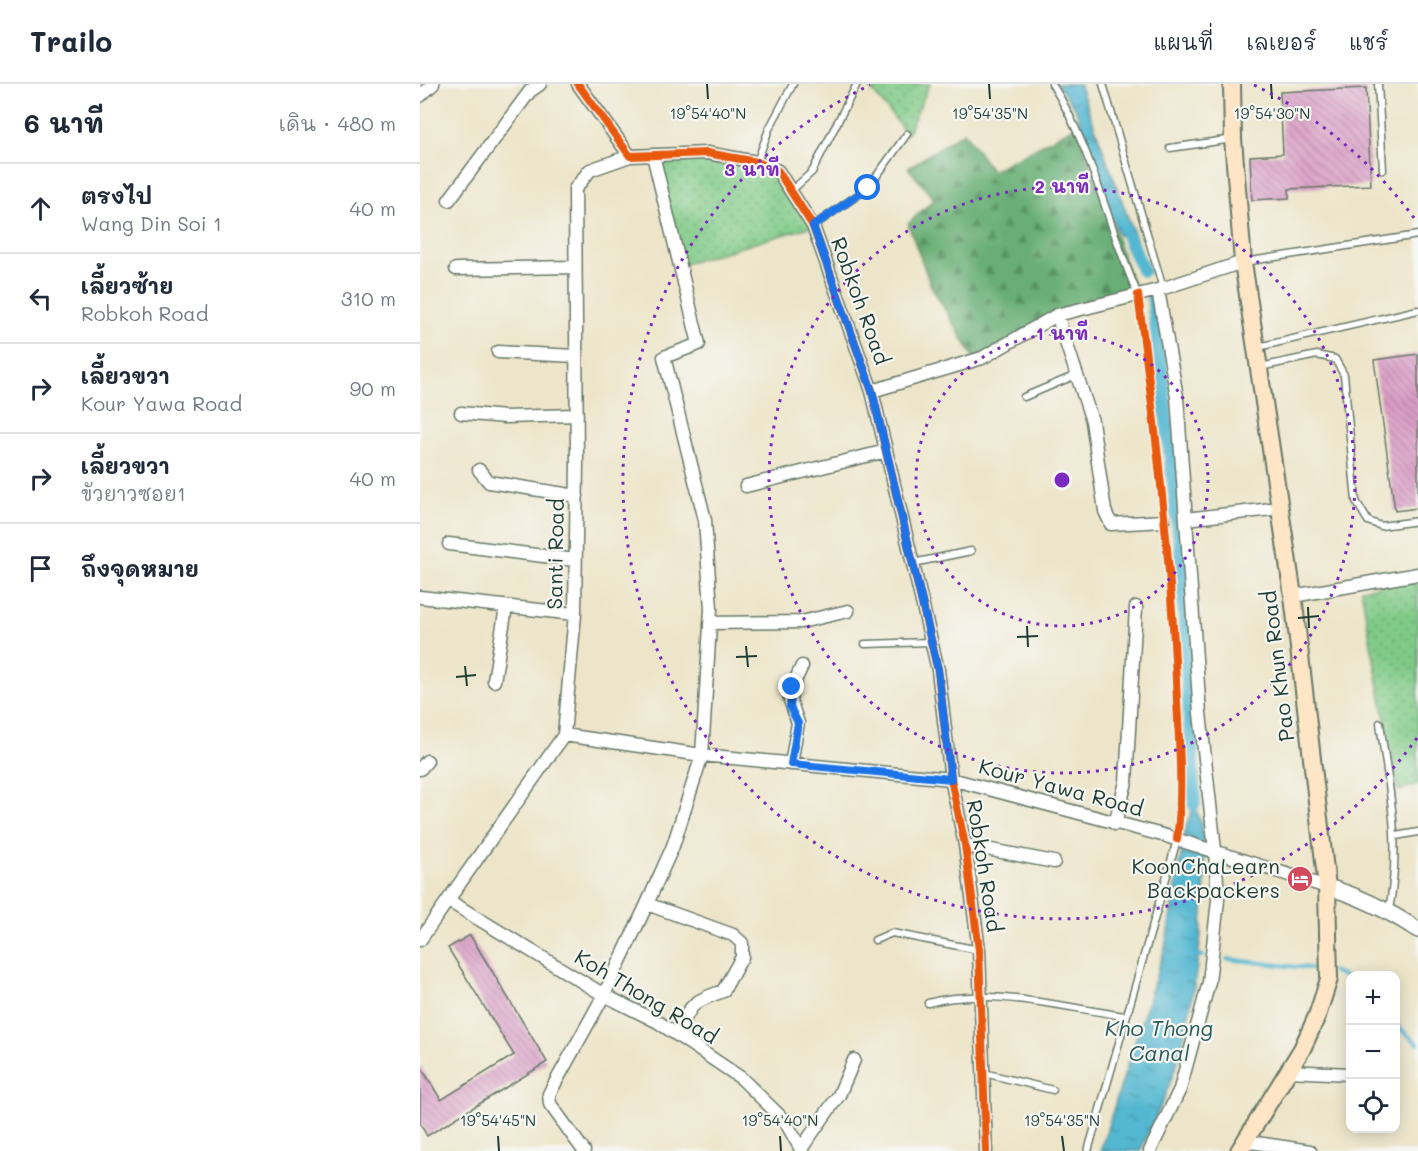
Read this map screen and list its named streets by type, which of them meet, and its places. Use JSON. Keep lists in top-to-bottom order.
{
  "streets": {
    "main road": ["Pao Khun Road"],
    "street": [
      "Robkoh Road",
      "Santi Road",
      "Kour Yawa Road",
      "Koh Thong Road"
    ]
  },
  "crossings": [
    ["Robkoh Road", "Santi Road"],
    ["Robkoh Road", "Kour Yawa Road"],
    ["Santi Road", "Kour Yawa Road"],
    ["Santi Road", "Koh Thong Road"],
    ["Pao Khun Road", "Kour Yawa Road"]
  ],
  "water": ["Kho Thong Canal"],
  "places": {
    "hotel": ["KoonChaLearn Backpackers"]
  },
  "page": {
    "header": "Trailo",
    "nav": ["แผนที่", "เลเยอร์", "แชร์"],
    "heading": ["6 นาที", "เดิน · 480 m"],
    "list": [
      ["ตรงไป", "Wang Din Soi 1", "40 m"],
      ["เลี้ยวซ้าย", "Robkoh Road", "310 m"],
      ["เลี้ยวขวา", "Kour Yawa Road", "90 m"],
      ["เลี้ยวขวา", "ขัวยาวซอย1", "40 m"],
      "ถึงจุดหมาย"
    ],
    "map_buttons": ["+", "−"]
  },
  "coordinates": [
    "19°54'40\"N",
    "19°54'35\"N",
    "19°54'30\"N",
    "19°54'45\"N"
  ],
  "rings": ["3 นาที", "2 นาที", "1 นาที"]
}
